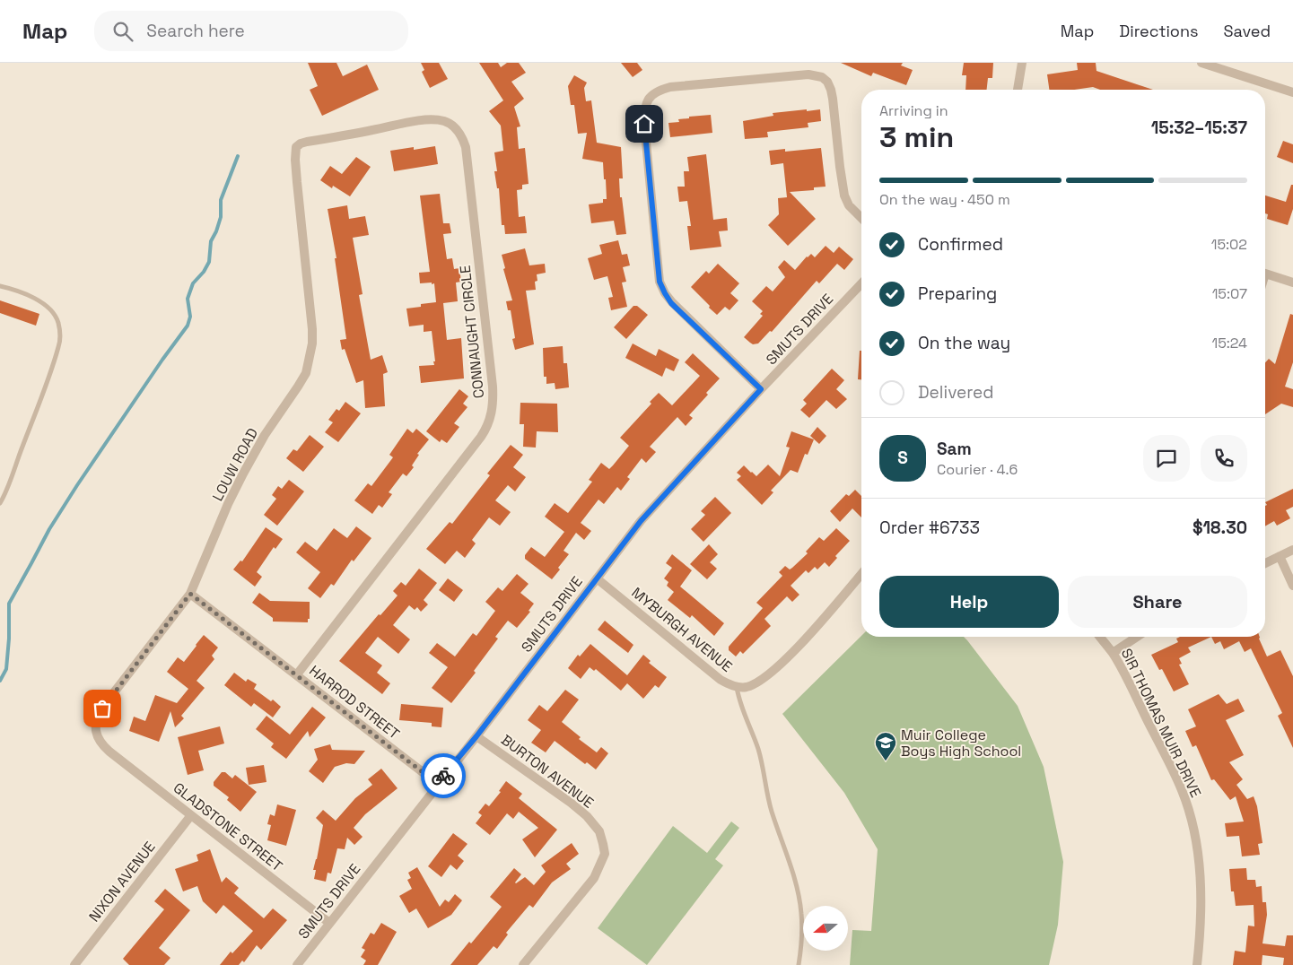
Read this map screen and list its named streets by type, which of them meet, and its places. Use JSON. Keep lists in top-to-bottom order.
{
  "streets": {
    "street": [
      "SMUTS DRIVE",
      "CONNAUGHT CIRCLE",
      "LOUW ROAD",
      "MYBURGH AVENUE",
      "HARROD STREET",
      "SIR THOMAS MUIR DRIVE",
      "BURTON AVENUE",
      "GLADSTONE STREET",
      "NIXON AVENUE"
    ]
  },
  "crossings": [
    ["SMUTS DRIVE", "MYBURGH AVENUE"],
    ["SMUTS DRIVE", "HARROD STREET"],
    ["SMUTS DRIVE", "BURTON AVENUE"],
    ["SMUTS DRIVE", "GLADSTONE STREET"],
    ["CONNAUGHT CIRCLE", "LOUW ROAD"],
    ["CONNAUGHT CIRCLE", "HARROD STREET"],
    ["LOUW ROAD", "HARROD STREET"],
    ["LOUW ROAD", "GLADSTONE STREET"],
    ["GLADSTONE STREET", "NIXON AVENUE"]
  ],
  "places": {
    "school or university": ["Muir College Boys High School"]
  },
  "north": "left",
  "page": {
    "header": "Map",
    "search": "Search here",
    "nav": ["Map", "Directions", "Saved"],
    "heading": ["3 min", "Arriving in", "15:32–15:37"],
    "panel": [
      "Sam",
      "Courier · 4.6",
      "Order #6733",
      "$18.30"
    ],
    "bar": "On the way · 450 m",
    "list": [
      ["Confirmed", "15:02"],
      ["Preparing", "15:07"],
      ["On the way", "15:24"],
      "Delivered"
    ],
    "round": "S",
    "buttons": ["Help", "Share"]
  }
}
